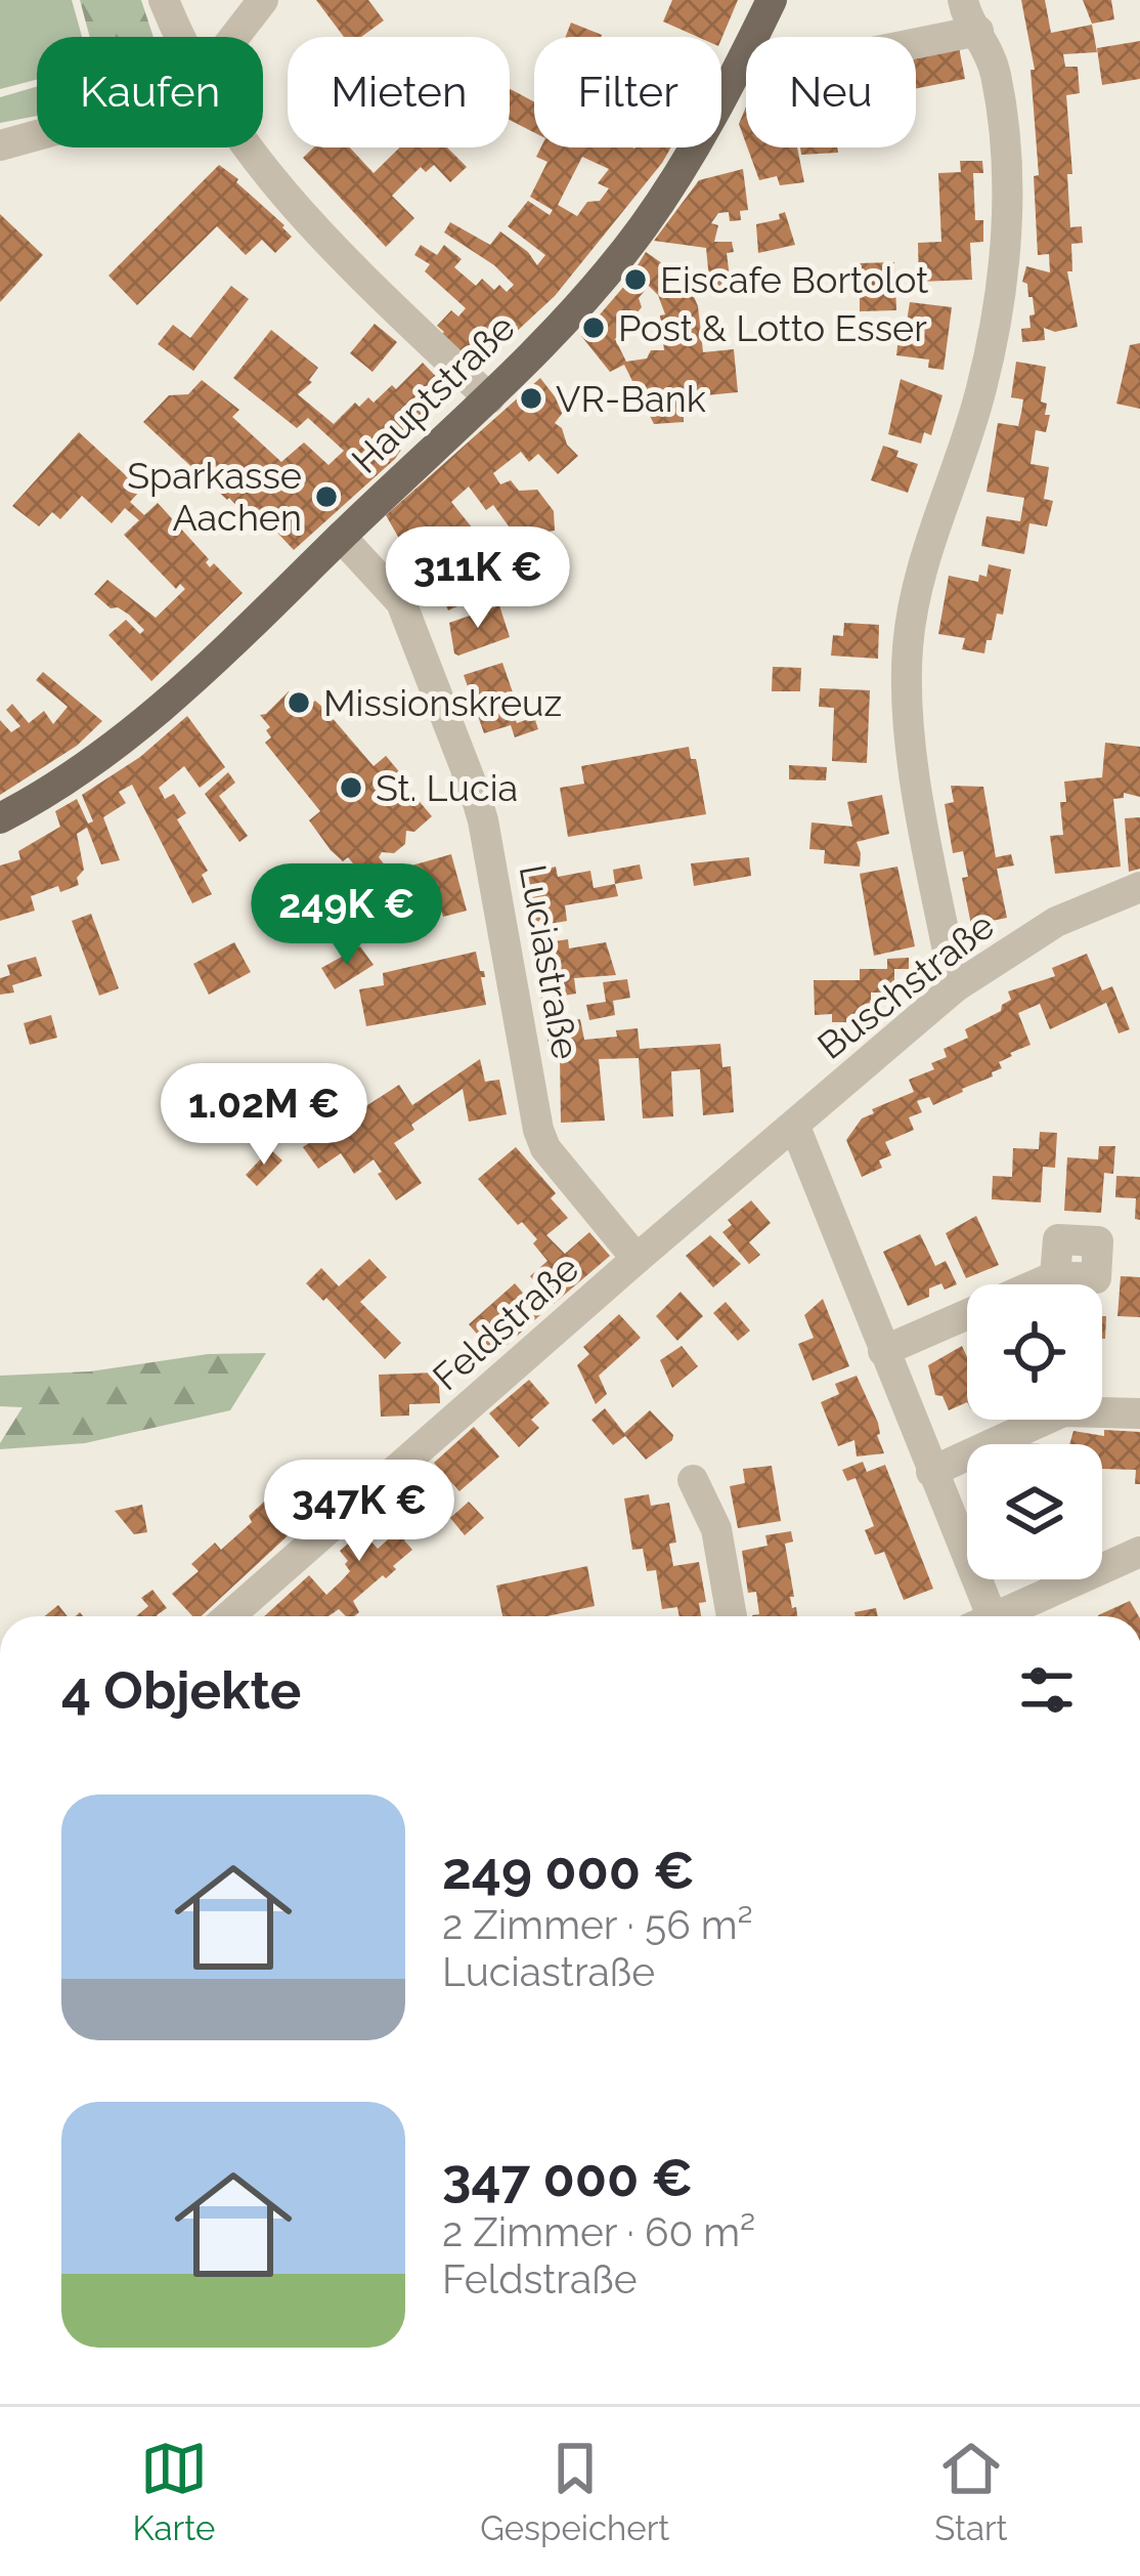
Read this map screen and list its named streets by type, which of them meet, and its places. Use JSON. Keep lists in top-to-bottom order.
{
  "streets": {
    "main road": ["Hauptstraße"],
    "street": ["Luciastraße", "Buschstraße", "Feldstraße"]
  },
  "crossings": [
    ["Hauptstraße", "Luciastraße"],
    ["Luciastraße", "Feldstraße"],
    ["Buschstraße", "Feldstraße"]
  ],
  "places": [
    "Eiscafe Bortolot",
    "Post & Lotto Esser",
    "VR-Bank",
    "Sparkasse Aachen",
    "Missionskreuz",
    "St. Lucia"
  ],
  "page": {
    "chip": [
      "Kaufen",
      "Mieten",
      "Filter",
      "Neu"
    ],
    "price": [
      "311K €",
      "249K €",
      "1.02M €",
      "347K €"
    ],
    "heading": "4 Objekte",
    "list": [
      {
        "name": "249 000 €",
        "note": "2 Zimmer · 56 m² · Luciastraße"
      },
      {
        "name": "347 000 €",
        "note": "2 Zimmer · 60 m² · Feldstraße"
      }
    ],
    "tabs": ["Karte", "Gespeichert", "Start"]
  }
}
